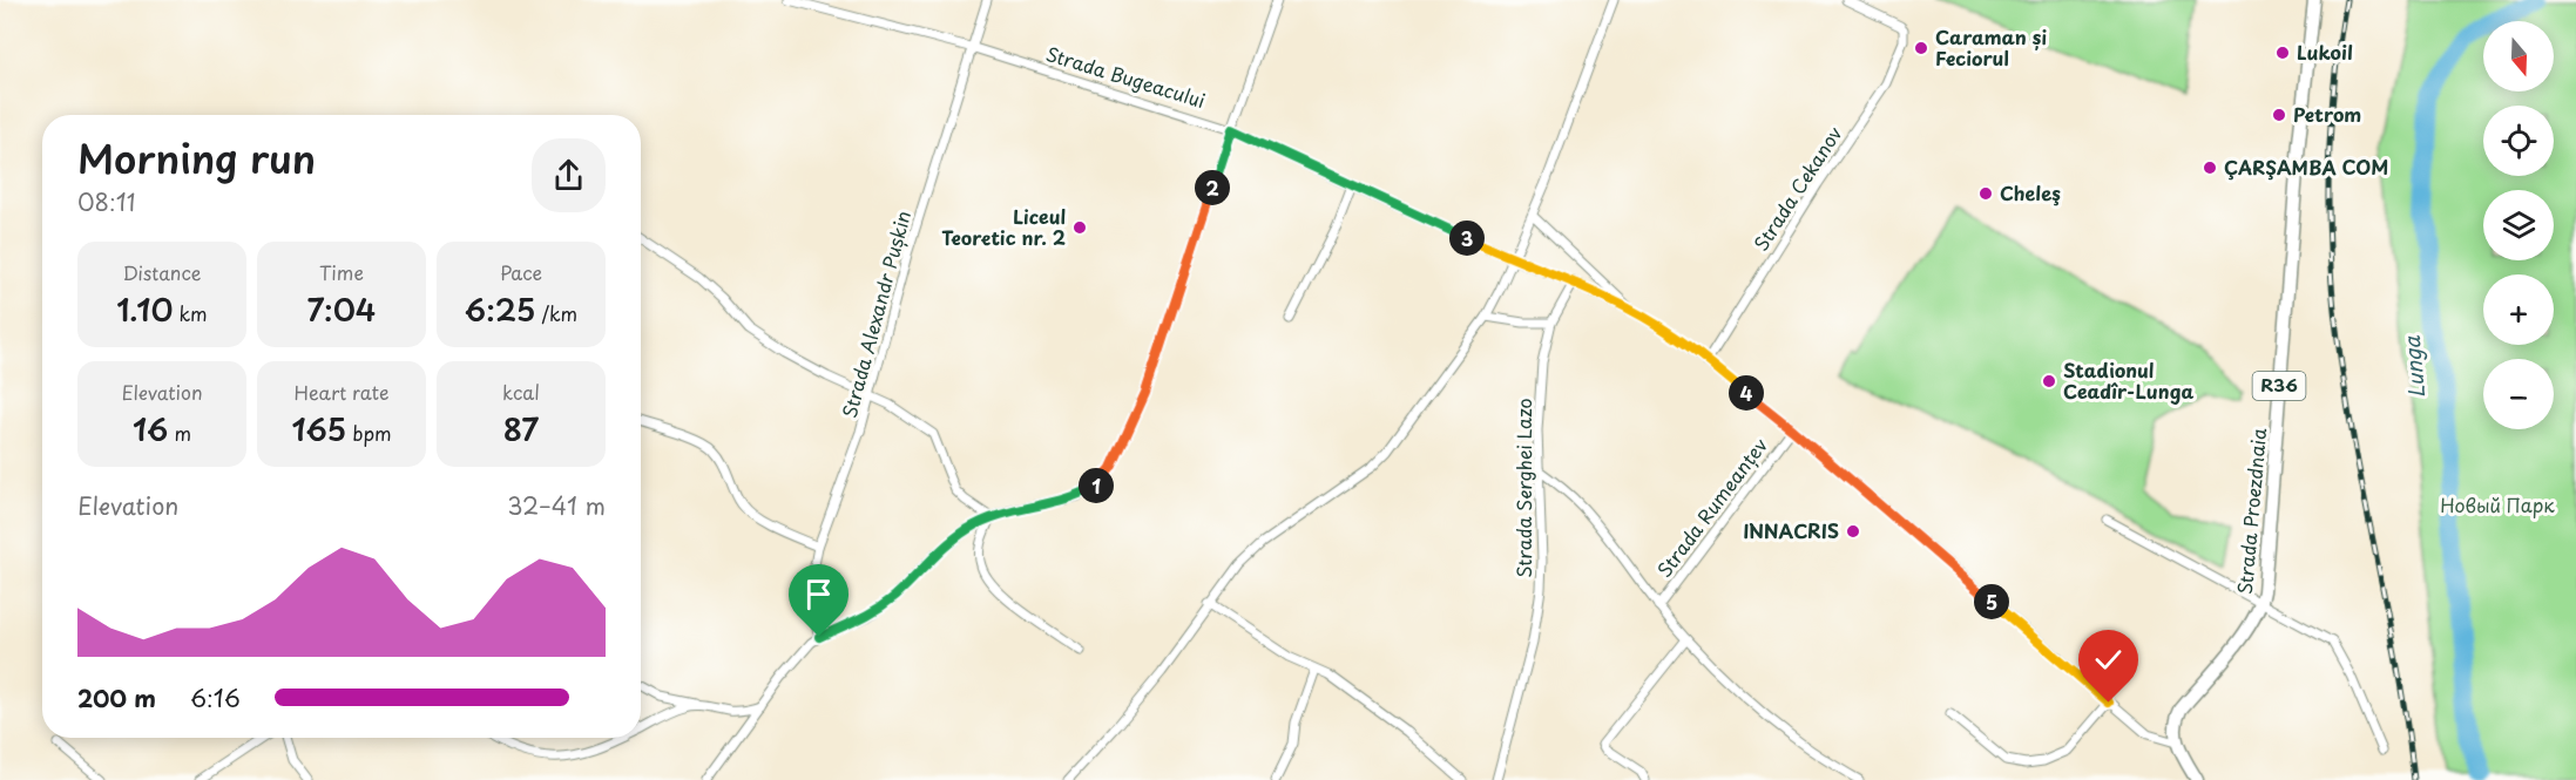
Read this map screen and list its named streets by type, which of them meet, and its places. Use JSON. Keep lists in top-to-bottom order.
{
  "streets": {
    "main road": ["R36", "Strada Proezdnaia"],
    "street": [
      "Strada Bugeacului",
      "Strada Cekanov",
      "Strada Alexandr Pușkin",
      "Strada Serghei Lazo",
      "Strada Rumeanțev"
    ]
  },
  "crossings": [
    ["Strada Bugeacului", "Strada Cekanov"],
    ["Strada Bugeacului", "Strada Alexandr Pușkin"],
    ["Strada Bugeacului", "Strada Serghei Lazo"],
    ["Strada Bugeacului", "Strada Rumeanțev"],
    ["Strada Bugeacului", "Strada Proezdnaia"]
  ],
  "water": ["Lunga"],
  "parks": ["Новый Парк"],
  "places": [
    "Caraman și Feciorul",
    "Lukoil",
    "Petrom",
    "ÇARŞAMBA COM",
    "Cheleş",
    "Liceul Teoretic nr. 2",
    "Stadionul Ceadîr-Lunga",
    "INNACRIS"
  ],
  "north": "bottom",
  "page": {
    "map_buttons": ["+", "−"],
    "heading": ["Morning run", "08:11"],
    "pins": [
      "2",
      "3",
      "4",
      "1",
      "5"
    ],
    "stats": [
      ["Distance", "1.10 km"],
      ["Time", "7:04"],
      ["Pace", "6:25 /km"],
      ["Elevation", "16 m"],
      ["Heart rate", "165 bpm"],
      ["kcal", "87"]
    ],
    "chart": ["Elevation", "32–41 m"],
    "list": [
      {
        "name": "200 m",
        "note": "6:16"
      }
    ]
  }
}
